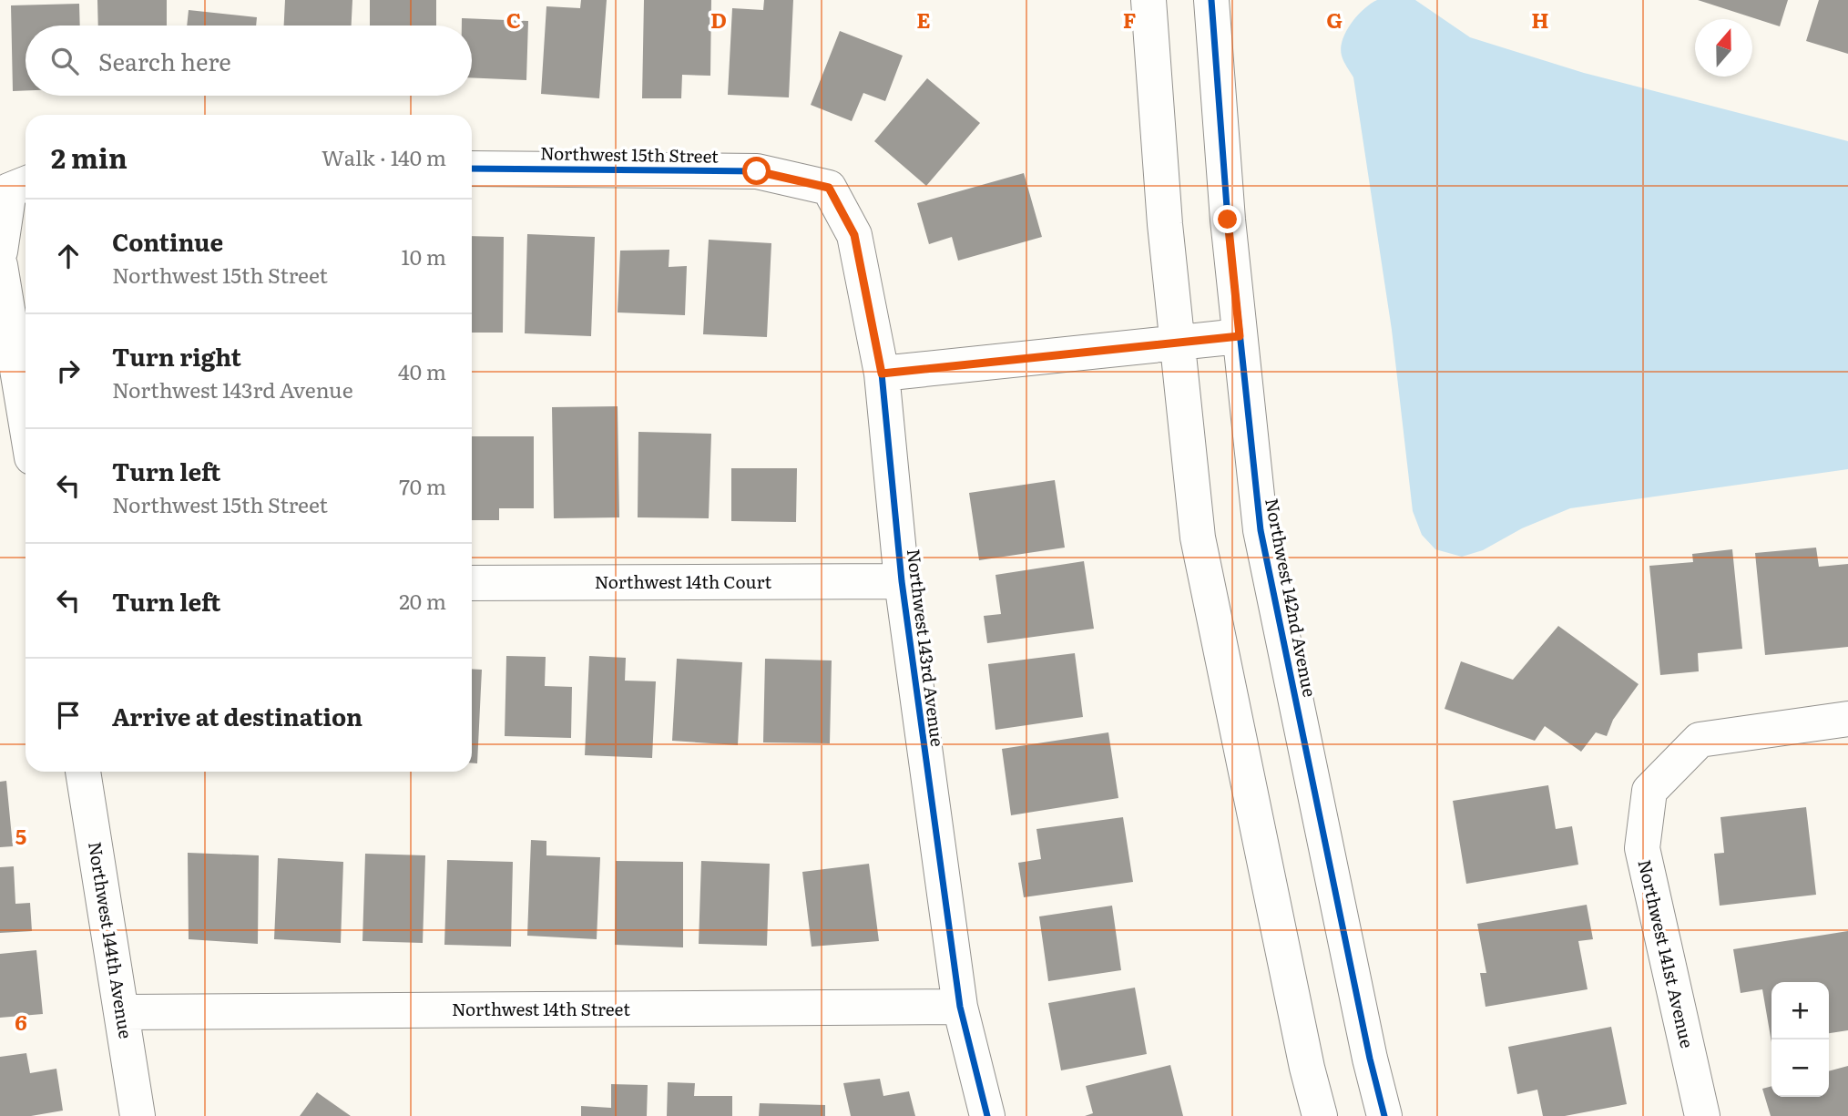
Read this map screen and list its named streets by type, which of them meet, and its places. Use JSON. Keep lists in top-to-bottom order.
{
  "streets": {
    "street": [
      "Northwest 15th Street",
      "Northwest 14th Court",
      "Northwest 142nd Avenue",
      "Northwest 143rd Avenue",
      "Northwest 144th Avenue",
      "Northwest 141st Avenue",
      "Northwest 14th Street"
    ]
  },
  "crossings": [
    ["Northwest 15th Street", "Northwest 143rd Avenue"],
    ["Northwest 14th Court", "Northwest 143rd Avenue"],
    ["Northwest 143rd Avenue", "Northwest 14th Street"],
    ["Northwest 144th Avenue", "Northwest 14th Street"]
  ],
  "north": "top",
  "page": {
    "search": "Search here",
    "heading": ["2 min", "Walk · 140 m"],
    "list": [
      ["Continue", "Northwest 15th Street", "10 m"],
      ["Turn right", "Northwest 143rd Avenue", "40 m"],
      ["Turn left", "Northwest 15th Street", "70 m"],
      ["Turn left", "20 m"],
      "Arrive at destination"
    ],
    "map_buttons": ["+", "−"]
  },
  "grid": {
    "columns": [
      "C",
      "D",
      "E",
      "F",
      "G",
      "H"
    ],
    "rows": ["5", "6"]
  }
}
